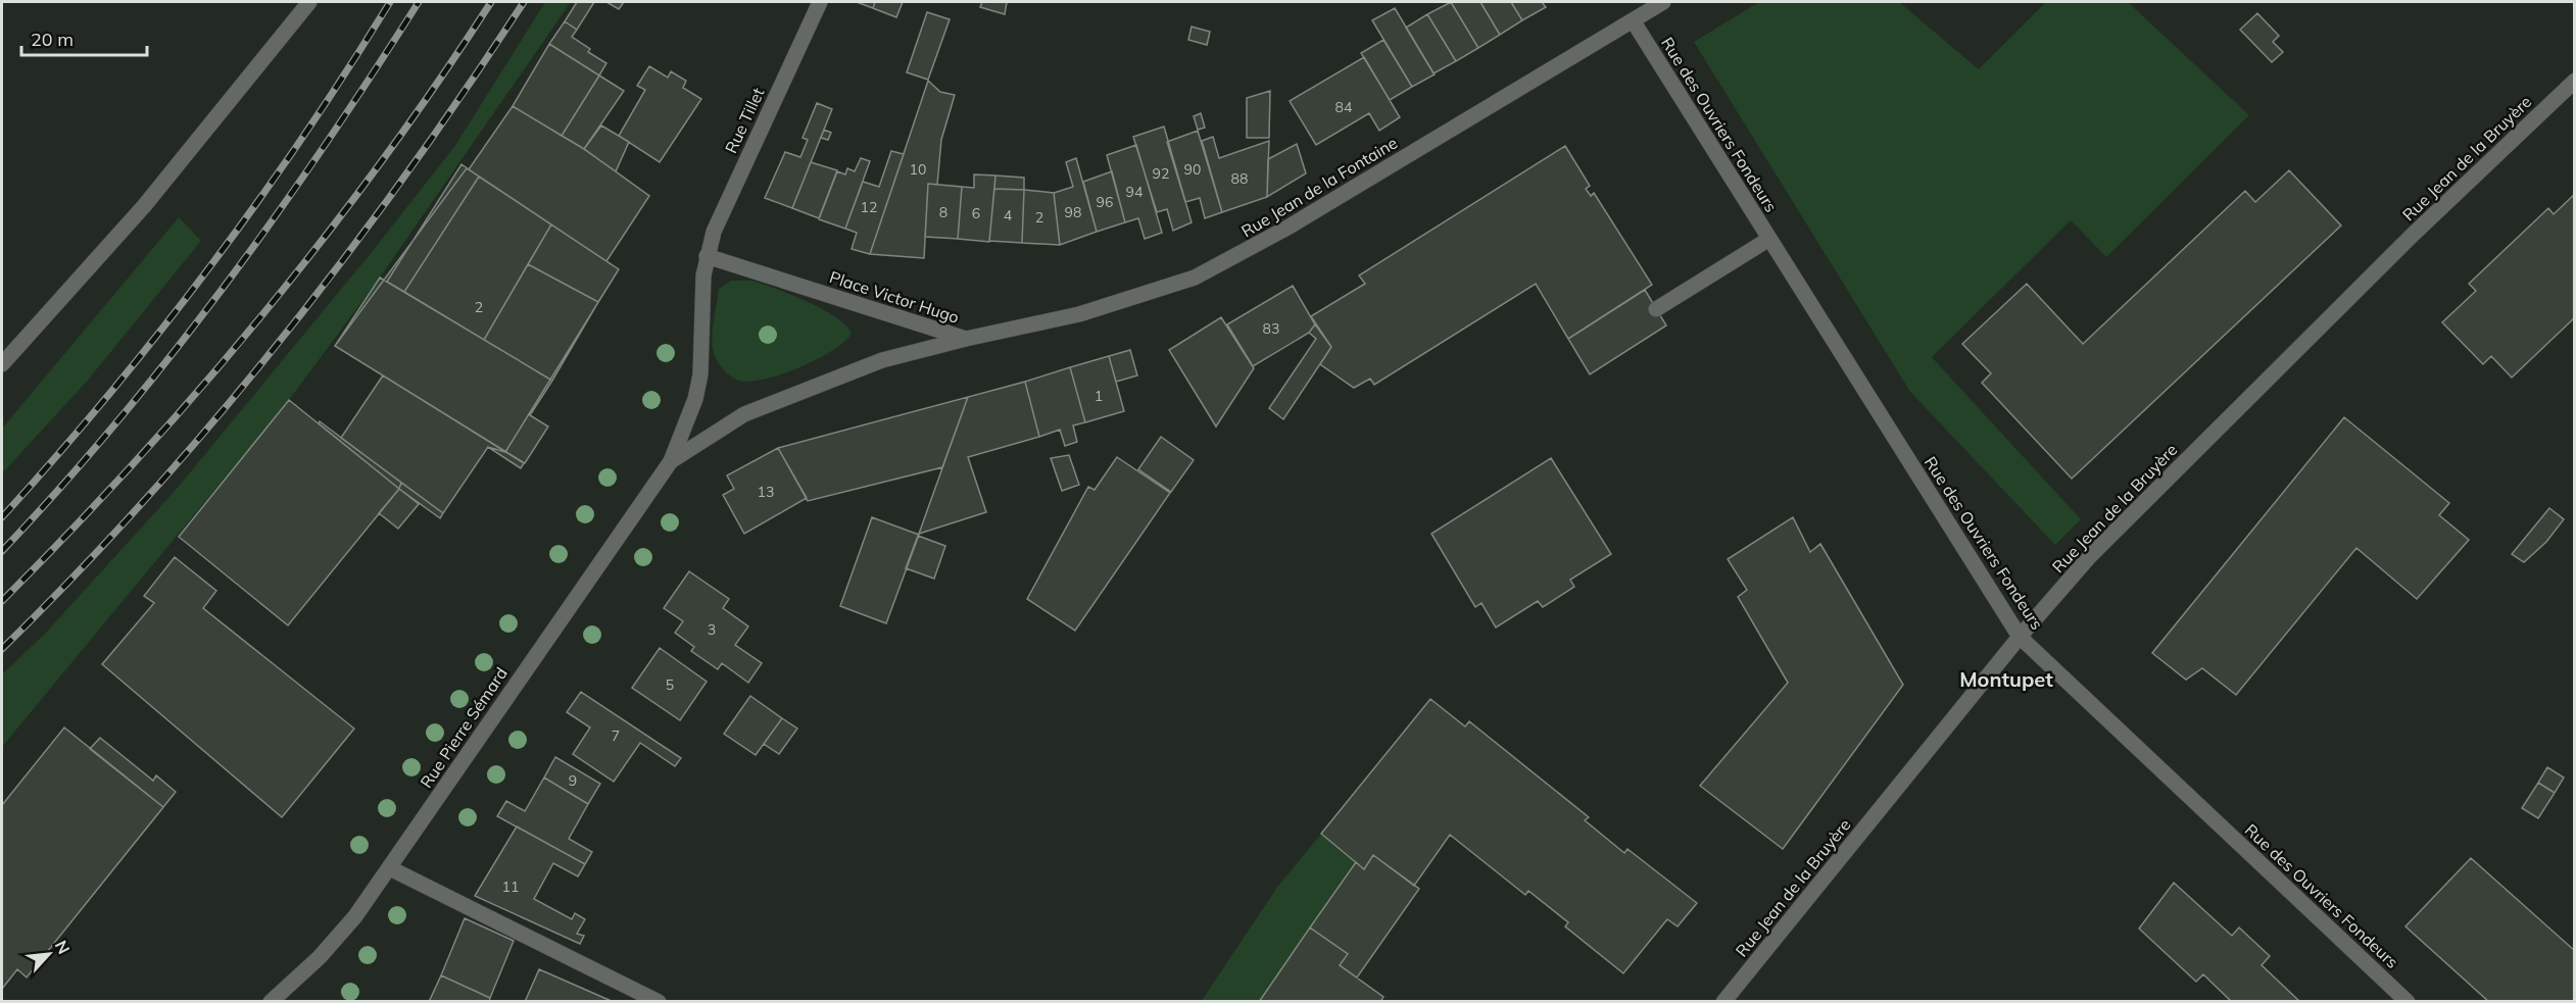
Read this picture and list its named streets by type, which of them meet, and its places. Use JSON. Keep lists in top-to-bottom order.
{
  "streets": {
    "street": [
      "Rue Tillet",
      "Rue des Ouvriers Fondeurs",
      "Rue Jean de la Bruyère",
      "Rue Jean de la Fontaine",
      "Place Victor Hugo",
      "Rue Pierre Sémard"
    ]
  },
  "crossings": [
    ["Rue Tillet", "Place Victor Hugo"],
    ["Rue des Ouvriers Fondeurs", "Rue Jean de la Bruyère"],
    ["Rue des Ouvriers Fondeurs", "Rue Jean de la Fontaine"],
    ["Rue Jean de la Fontaine", "Place Victor Hugo"],
    ["Place Victor Hugo", "Rue Pierre Sémard"]
  ],
  "districts": ["Montupet"],
  "house_numbers": [
    "84",
    "10",
    "90",
    "92",
    "88",
    "94",
    "96",
    "12",
    "8",
    "98",
    "6",
    "4",
    "2",
    "2",
    "83",
    "1",
    "13",
    "3",
    "5",
    "7",
    "9",
    "11"
  ],
  "scale_bar": "20 m",
  "north": "top right"
}
